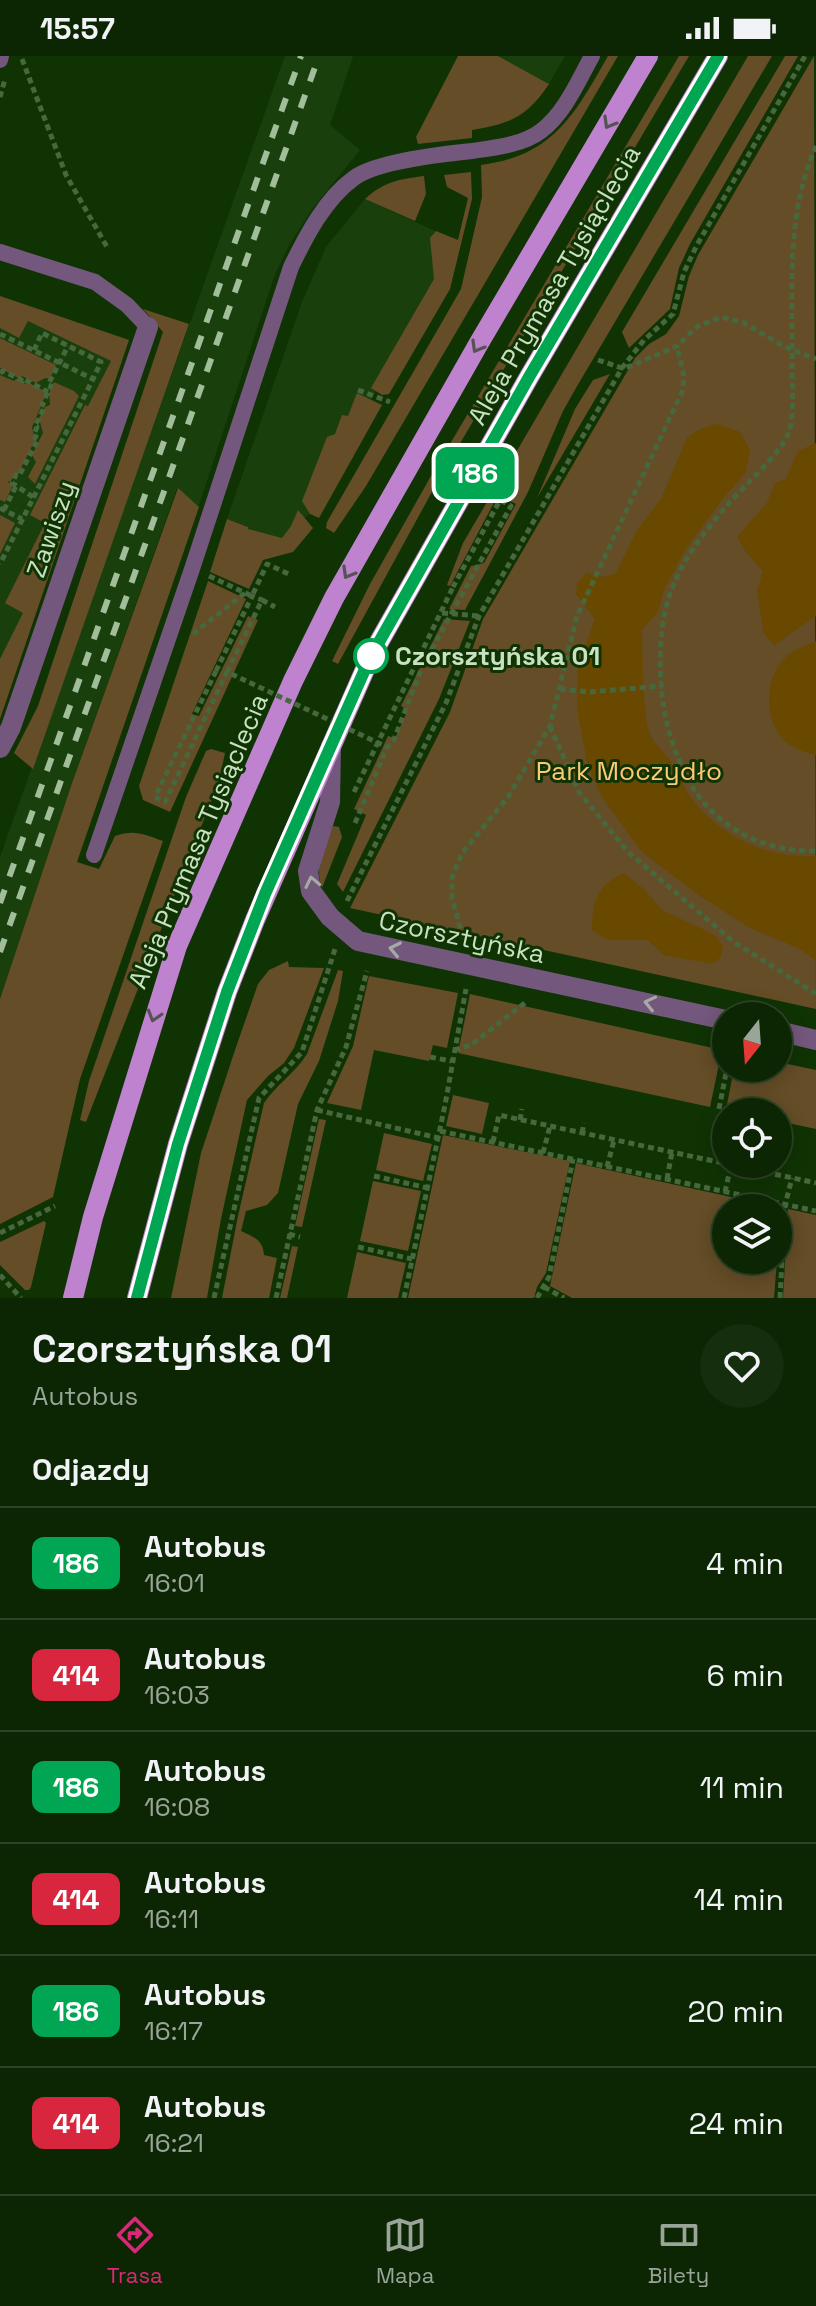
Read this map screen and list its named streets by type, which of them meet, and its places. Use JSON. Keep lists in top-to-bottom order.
{
  "streets": {
    "main road": ["Aleja Prymasa Tysiąclecia"],
    "street": ["Zawiszy", "Czorsztyńska"]
  },
  "crossings": [
    ["Aleja Prymasa Tysiąclecia", "Czorsztyńska"]
  ],
  "one_way": ["Czorsztyńska"],
  "parks": ["Park Moczydło"],
  "places": ["Czorsztyńska 01"],
  "lines": ["bus line 186"],
  "north": "bottom",
  "page": {
    "status": "15:57",
    "on_map": "186",
    "heading": [
      ["Czorsztyńska 01", "Autobus"],
      "Odjazdy"
    ],
    "list": [
      {
        "mark": "186",
        "name": "Autobus",
        "note": "16:01",
        "value": "4 min"
      },
      {
        "mark": "414",
        "name": "Autobus",
        "note": "16:03",
        "value": "6 min"
      },
      {
        "mark": "186",
        "name": "Autobus",
        "note": "16:08",
        "value": "11 min"
      },
      {
        "mark": "414",
        "name": "Autobus",
        "note": "16:11",
        "value": "14 min"
      },
      {
        "mark": "186",
        "name": "Autobus",
        "note": "16:17",
        "value": "20 min"
      },
      {
        "mark": "414",
        "name": "Autobus",
        "note": "16:21",
        "value": "24 min"
      }
    ],
    "tabs": ["Trasa", "Mapa", "Bilety"]
  }
}
